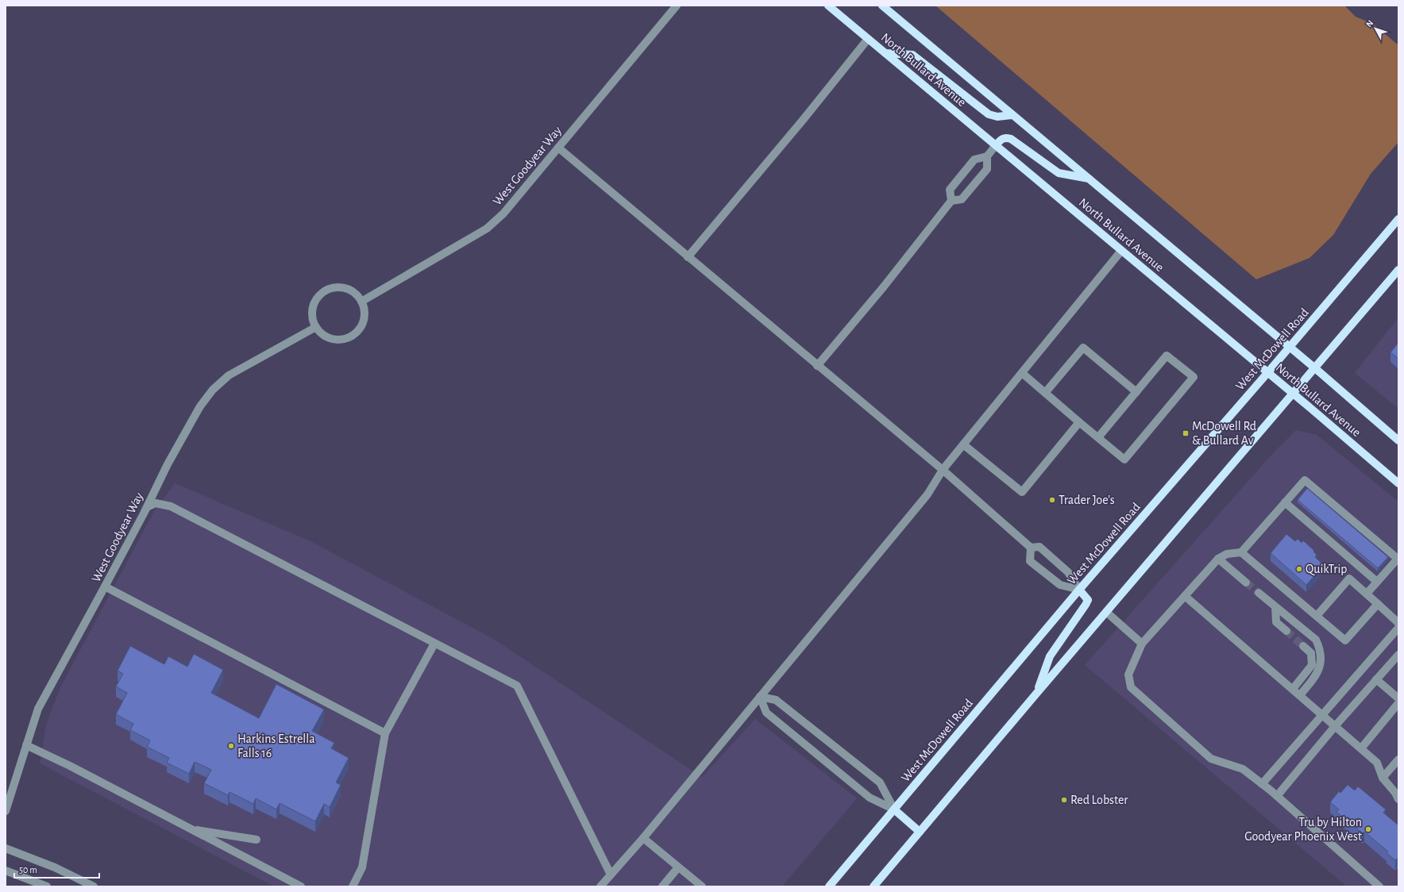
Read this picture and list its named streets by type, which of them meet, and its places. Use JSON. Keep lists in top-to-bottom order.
{
  "streets": {
    "main road": ["North Bullard Avenue", "West McDowell Road"],
    "street": ["West Goodyear Way"]
  },
  "crossings": [
    ["North Bullard Avenue", "West McDowell Road"]
  ],
  "places": {
    "transit": ["McDowell Rd & Bullard Av"],
    "other": [
      "Trader Joe's",
      "QuikTrip",
      "Harkins Estrella Falls 16",
      "Red Lobster",
      "Tru by Hilton Goodyear Phoenix West"
    ]
  },
  "scale_bar": "50 m",
  "north": "top left"
}
